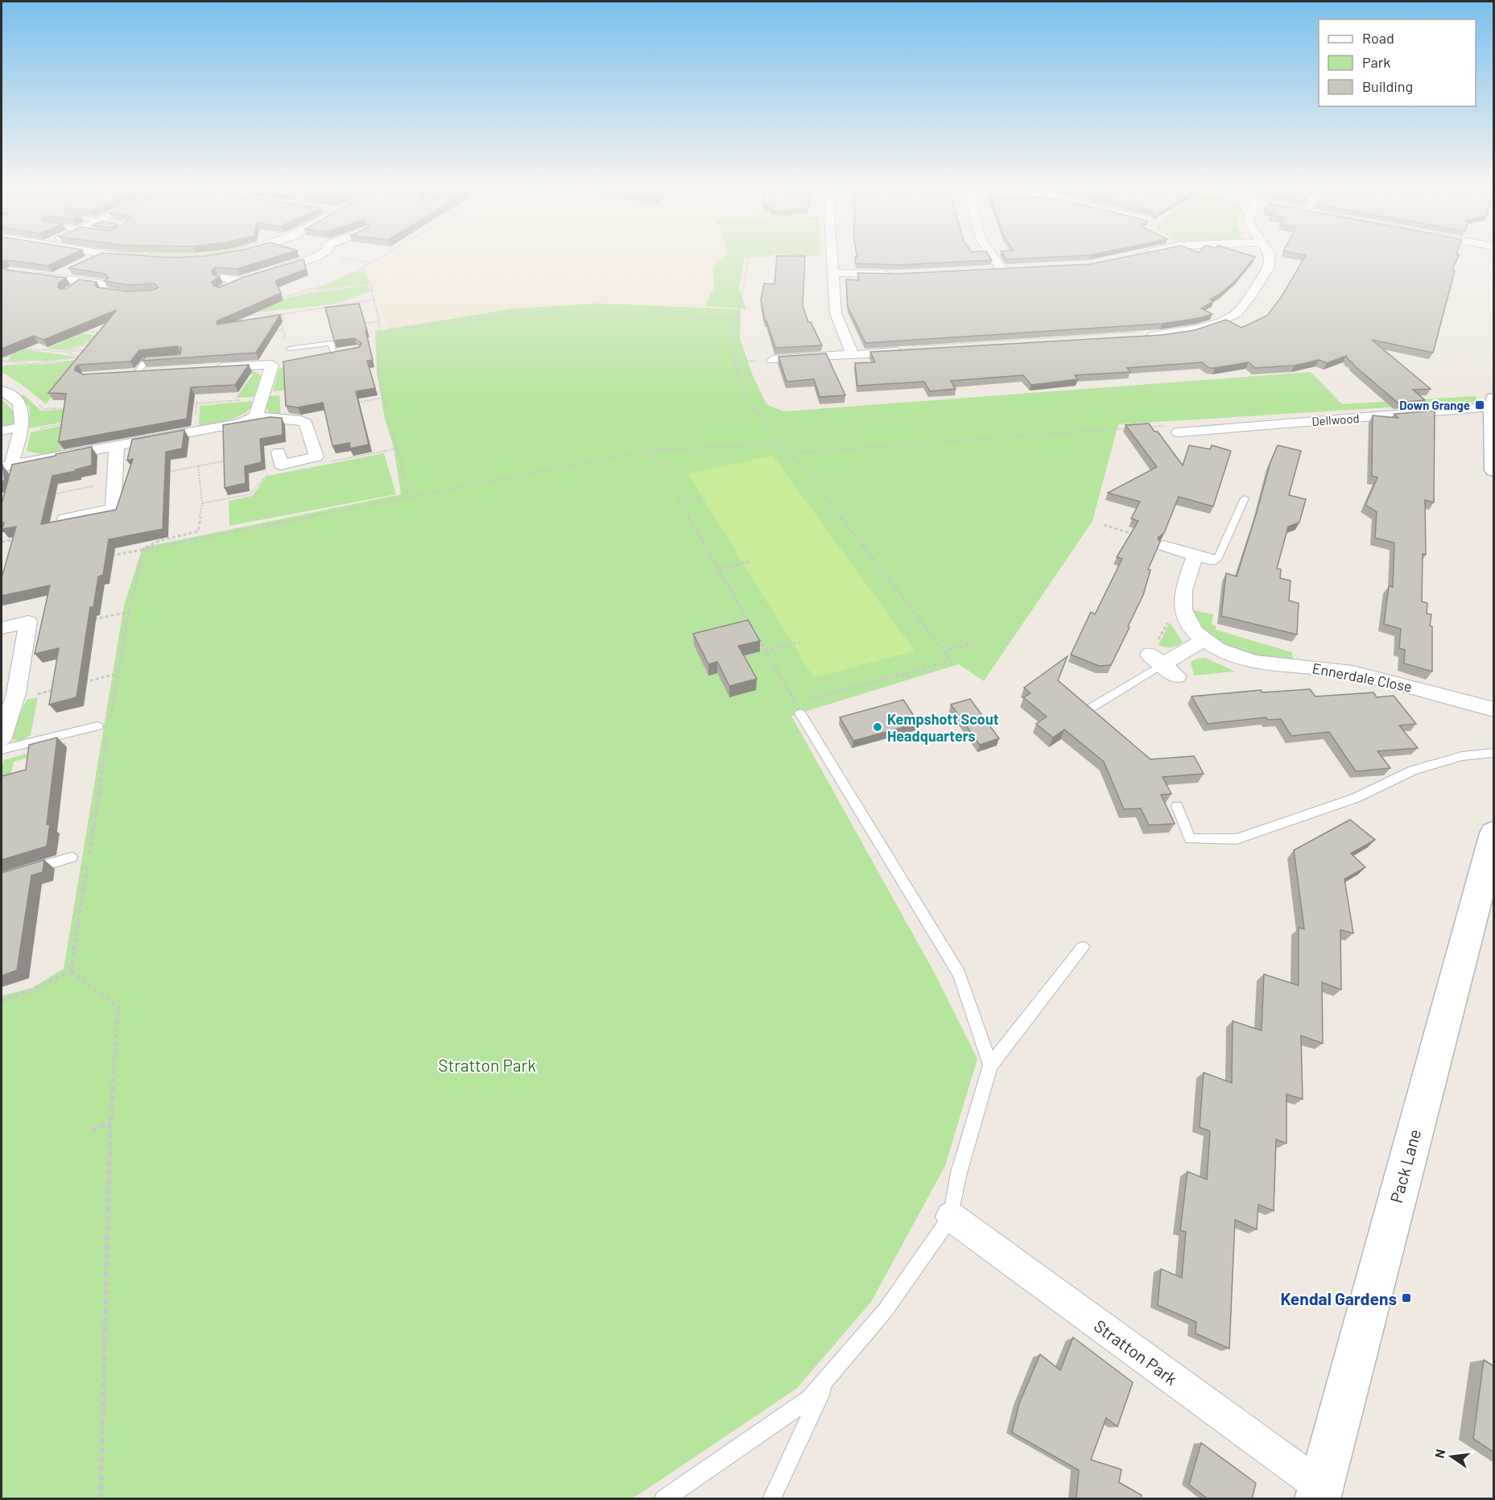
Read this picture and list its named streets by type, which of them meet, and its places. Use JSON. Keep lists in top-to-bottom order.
{
  "streets": {
    "street": [
      "Dellwood",
      "Ennerdale Close",
      "Pack Lane",
      "Stratton Park"
    ]
  },
  "crossings": [
    ["Pack Lane", "Stratton Park"]
  ],
  "parks": ["Stratton Park"],
  "places": {
    "transit": ["Down Grange", "Kendal Gardens"],
    "other": ["Kempshott Scout Headquarters"]
  },
  "legend": ["Road", "Park", "Building"],
  "north": "left"
}
